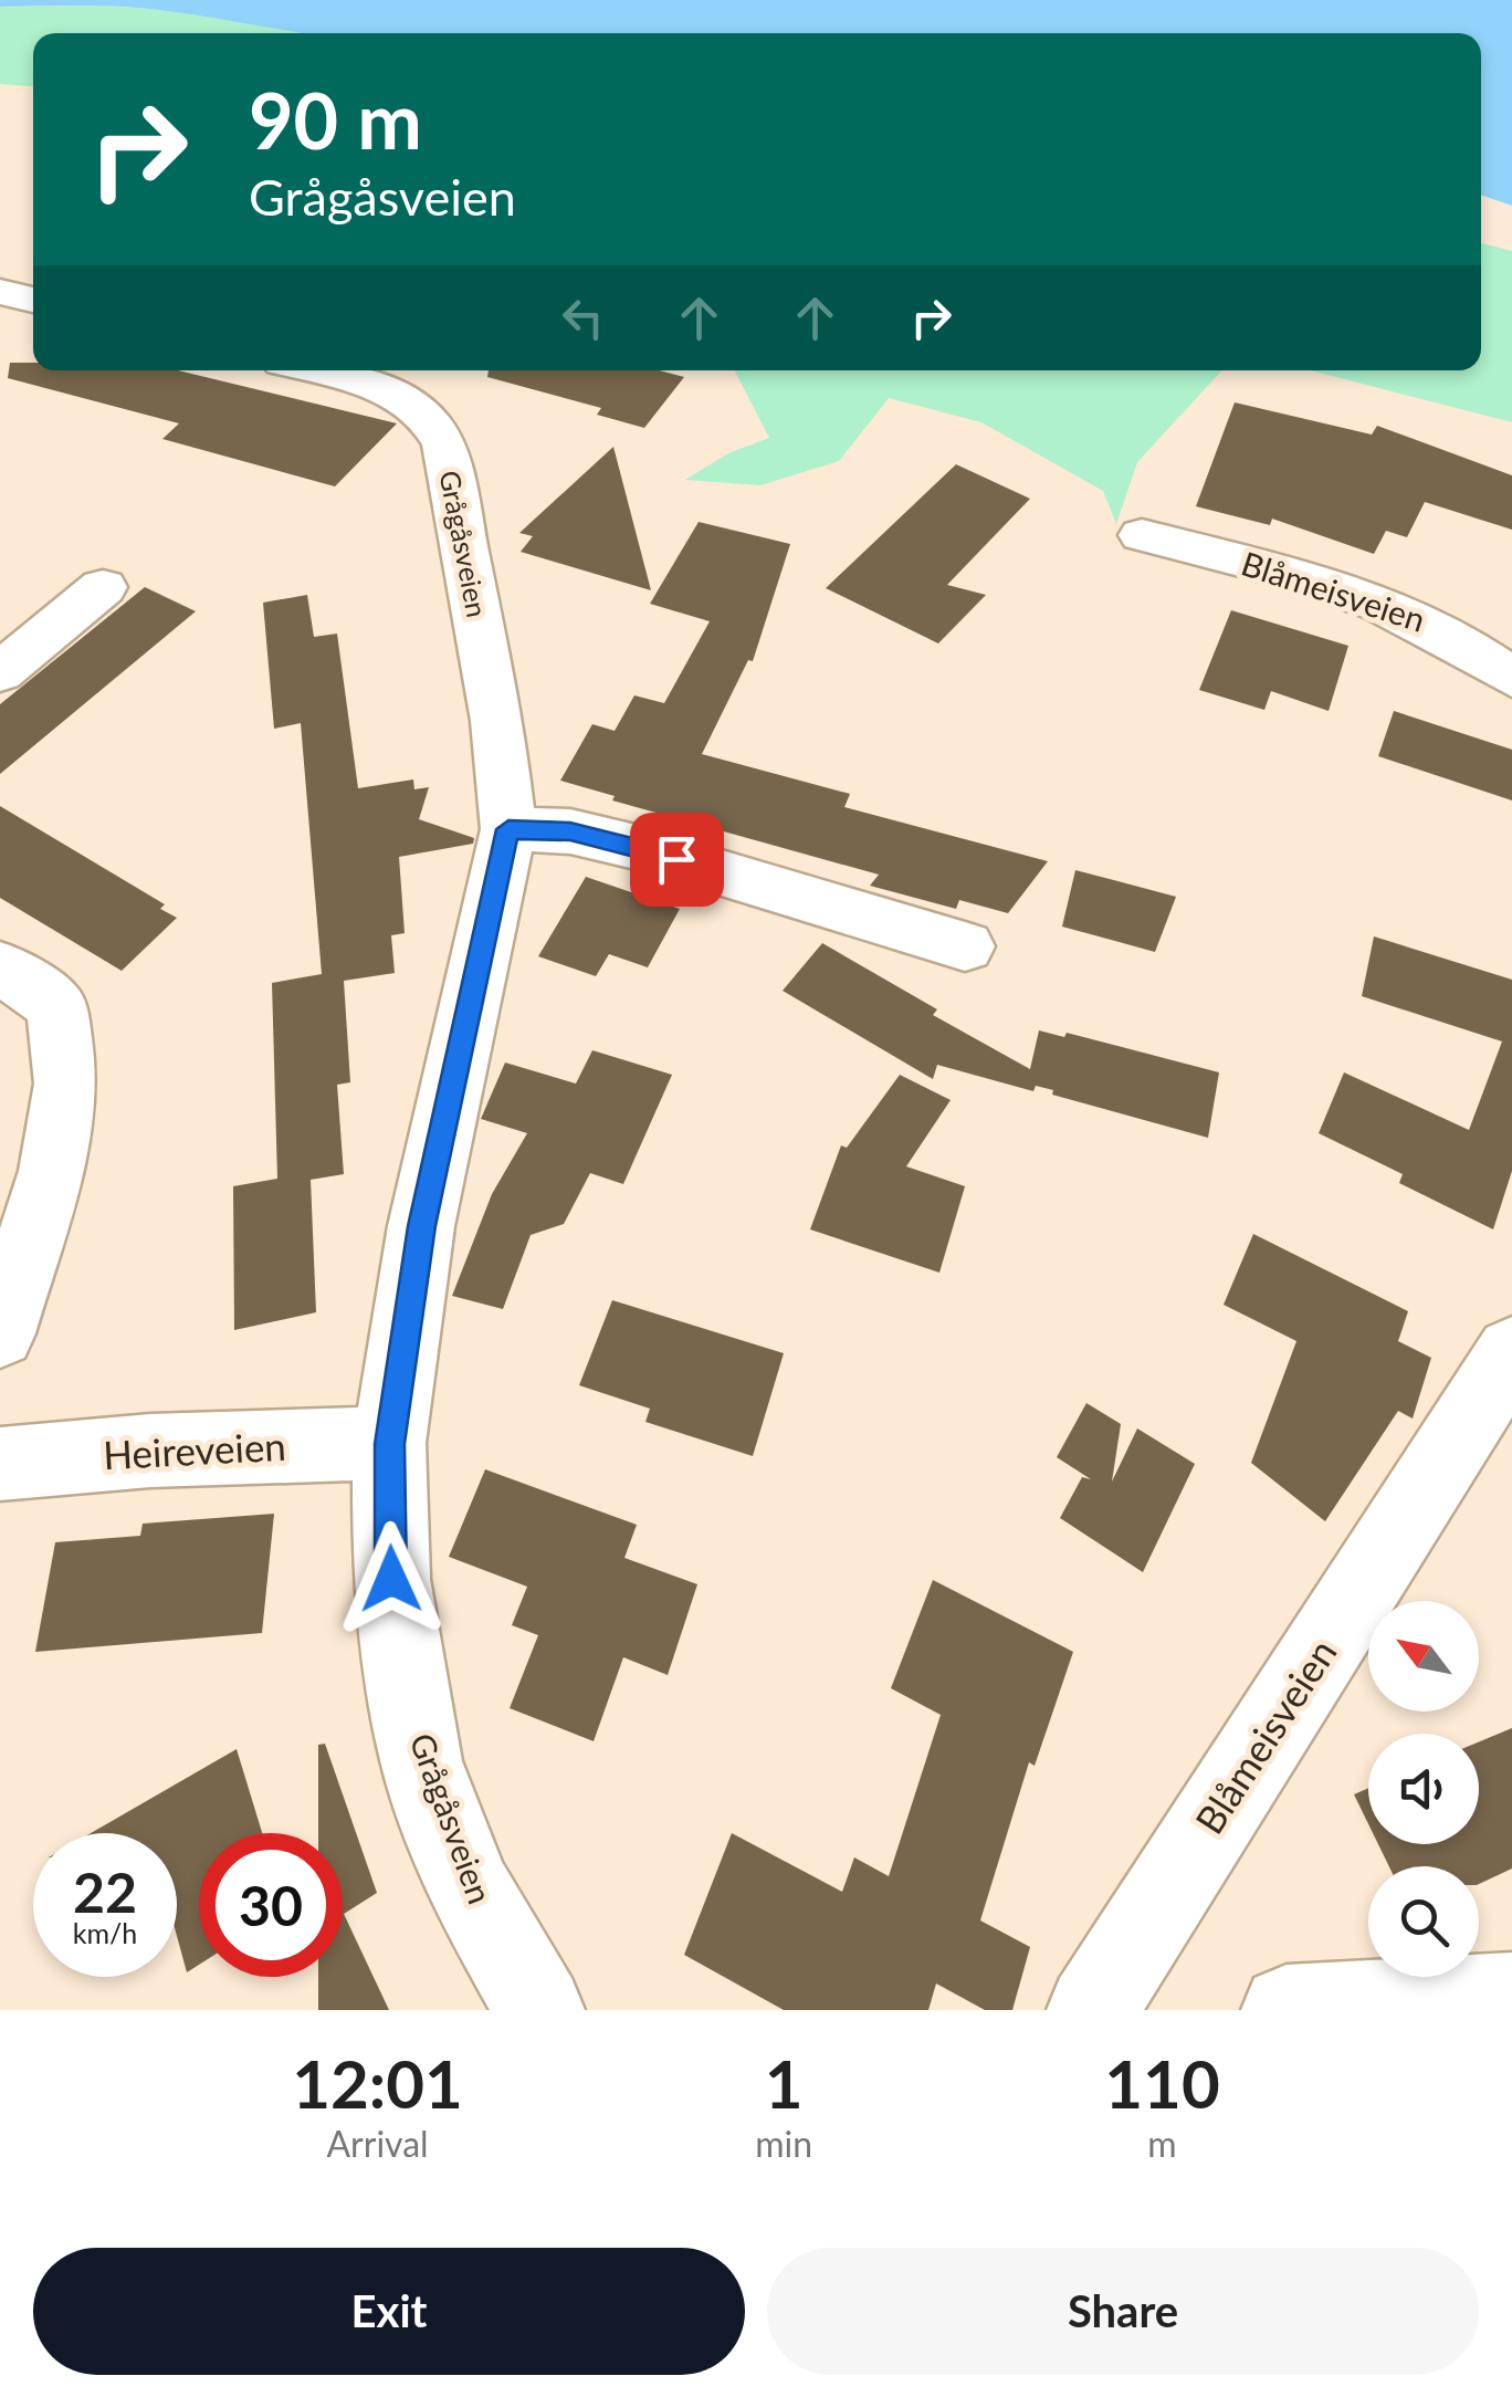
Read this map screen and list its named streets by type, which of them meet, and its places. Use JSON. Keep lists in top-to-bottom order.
{
  "streets": {
    "street": ["Grågåsveien", "Blåmeisveien", "Heireveien"]
  },
  "crossings": [
    ["Grågåsveien", "Heireveien"]
  ],
  "north": "top left",
  "page": {
    "turn": ["90 m", "Grågåsveien"],
    "speed": "22 km/h",
    "limit": "30",
    "eta": [
      "12:01",
      "Arrival",
      "1",
      "min",
      "110",
      "m"
    ],
    "buttons": ["Exit", "Share"]
  }
}
